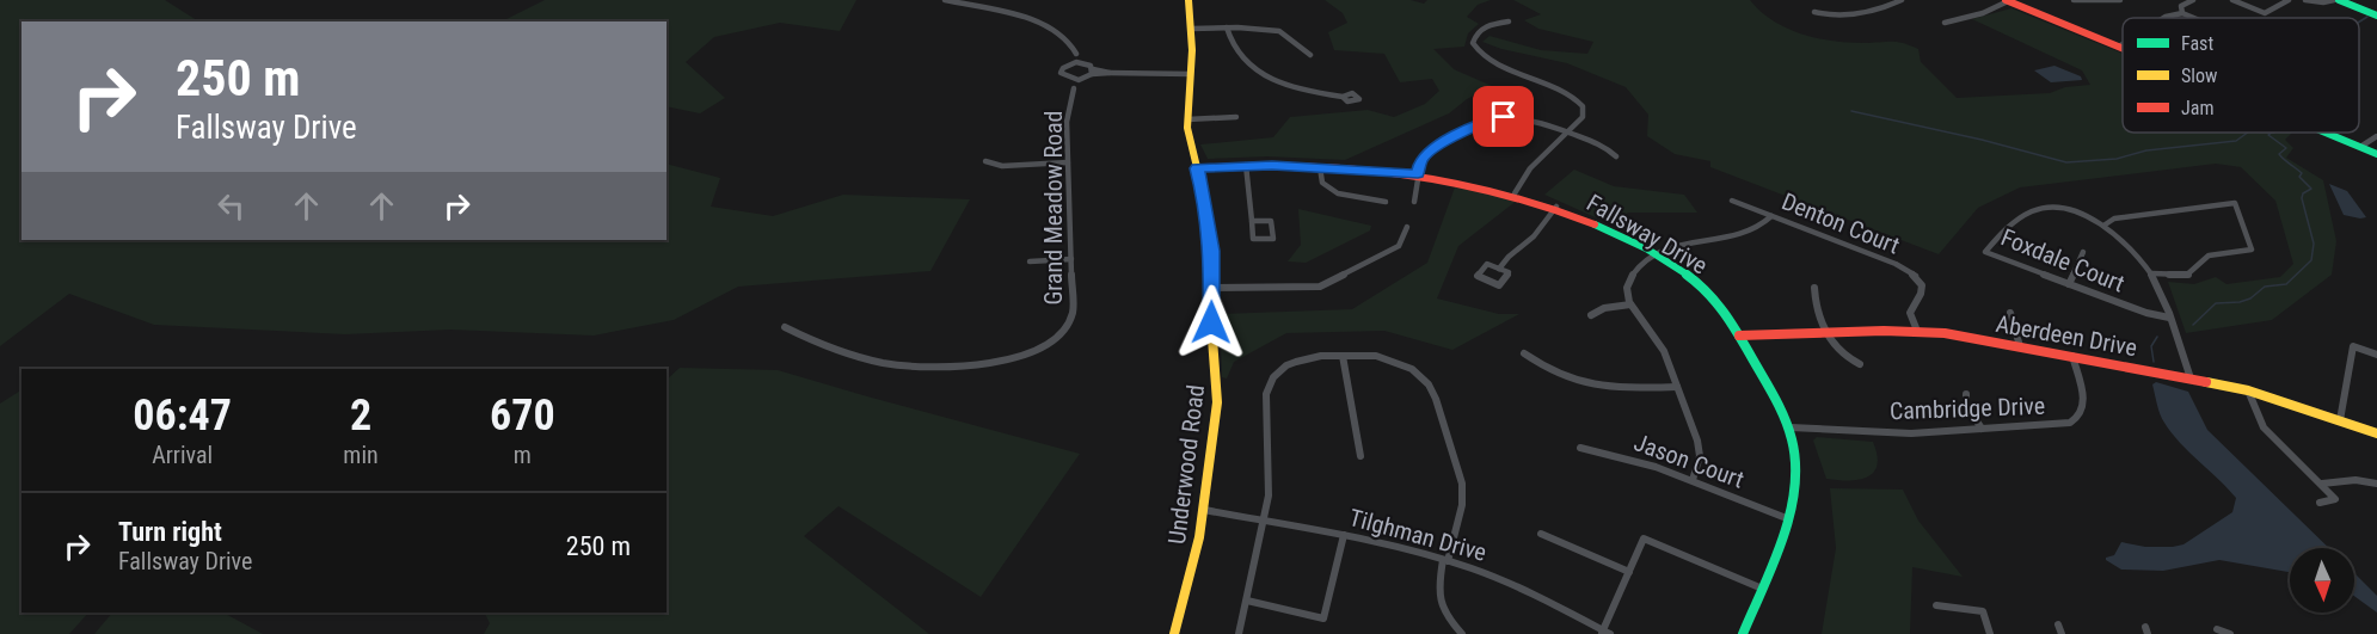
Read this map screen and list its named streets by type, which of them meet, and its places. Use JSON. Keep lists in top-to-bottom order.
{
  "streets": {
    "street": [
      "Grand Meadow Road",
      "Denton Court",
      "Fallsway Drive",
      "Foxdale Court",
      "Aberdeen Drive",
      "Cambridge Drive",
      "Jason Court",
      "Underwood Road",
      "Tilghman Drive"
    ]
  },
  "crossings": [
    ["Denton Court", "Aberdeen Drive"],
    ["Fallsway Drive", "Aberdeen Drive"],
    ["Fallsway Drive", "Cambridge Drive"],
    ["Fallsway Drive", "Jason Court"],
    ["Fallsway Drive", "Underwood Road"],
    ["Aberdeen Drive", "Cambridge Drive"],
    ["Underwood Road", "Tilghman Drive"]
  ],
  "legend": ["Fast", "Slow", "Jam"],
  "north": "bottom",
  "page": {
    "turn": ["250 m", "Fallsway Drive"],
    "eta": [
      "06:47",
      "Arrival",
      "2",
      "min",
      "670",
      "m"
    ],
    "list": [
      {
        "name": "Turn right",
        "note": "Fallsway Drive",
        "value": "250 m"
      }
    ]
  }
}
